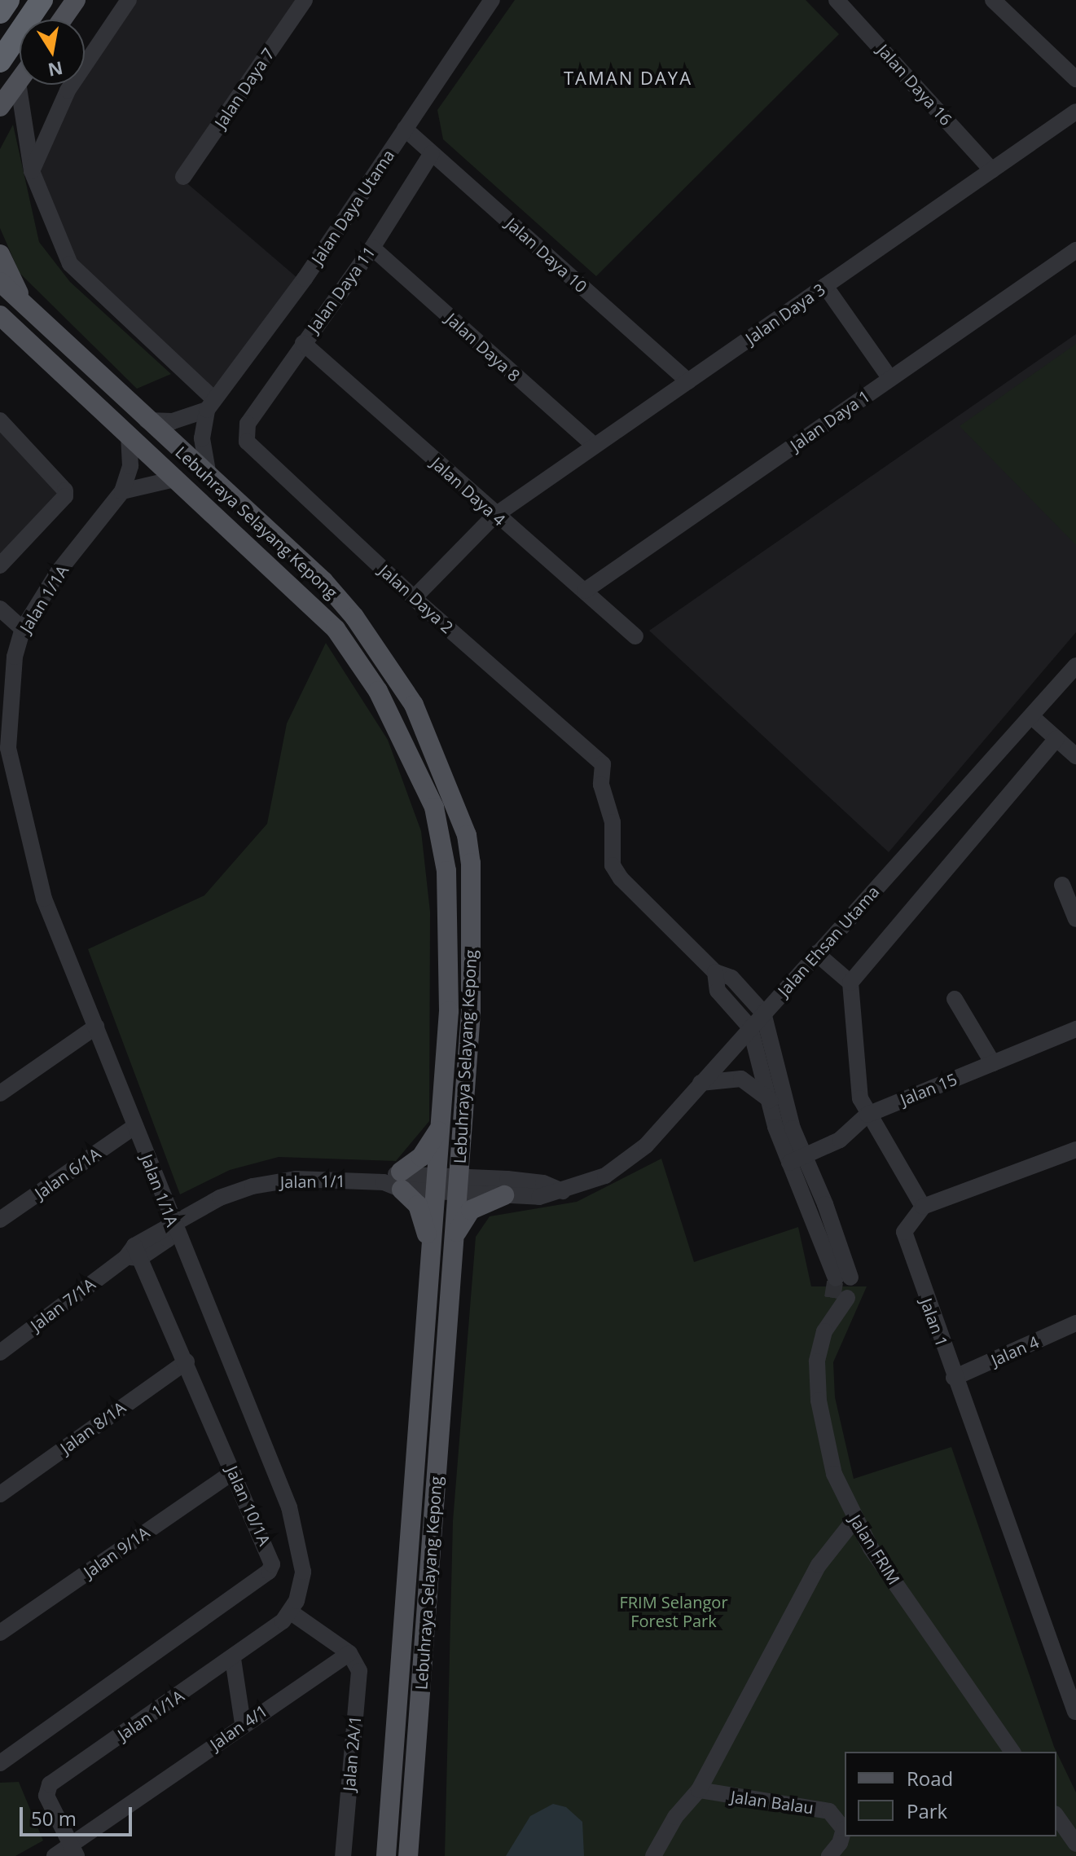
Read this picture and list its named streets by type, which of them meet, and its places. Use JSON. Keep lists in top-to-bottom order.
{
  "streets": {
    "main road": ["Lebuhraya Selayang Kepong"],
    "street": [
      "Jalan Daya 16",
      "Jalan Daya 7",
      "Jalan Daya Utama",
      "Jalan Daya 10",
      "Jalan Daya 11",
      "Jalan Daya 3",
      "Jalan Daya 8",
      "Jalan Daya 1",
      "Jalan Daya 4",
      "Jalan 1/1A",
      "Jalan Daya 2",
      "Jalan Ehsan Utama",
      "Jalan 15",
      "Jalan 6/1A",
      "Jalan 1/1",
      "Jalan 7/1A",
      "Jalan 1",
      "Jalan 4",
      "Jalan 8/1A",
      "Jalan 10/1A",
      "Jalan FRIM",
      "Jalan 9/1A",
      "Jalan 4/1",
      "Jalan 2A/1",
      "Jalan Balau"
    ]
  },
  "crossings": [
    ["Jalan Daya 16", "Jalan Daya 3"],
    ["Jalan Daya Utama", "Jalan Daya 10"],
    ["Jalan Daya Utama", "Lebuhraya Selayang Kepong"],
    ["Jalan Daya 10", "Jalan Daya 11"],
    ["Jalan Daya 10", "Jalan Daya 3"],
    ["Jalan Daya 11", "Jalan Daya 8"],
    ["Jalan Daya 11", "Jalan Daya 4"],
    ["Jalan Daya 11", "Jalan Daya 2"],
    ["Jalan Daya 3", "Jalan Daya 8"],
    ["Jalan Daya 3", "Jalan Daya 4"],
    ["Jalan Daya 3", "Jalan Daya 2"],
    ["Jalan Daya 1", "Jalan Daya 4"],
    ["Lebuhraya Selayang Kepong", "Jalan 1/1A"],
    ["Lebuhraya Selayang Kepong", "Jalan Ehsan Utama"],
    ["Lebuhraya Selayang Kepong", "Jalan 1/1"],
    ["Jalan 1/1A", "Jalan 6/1A"],
    ["Jalan 1/1A", "Jalan 1/1"],
    ["Jalan 1/1A", "Jalan 7/1A"],
    ["Jalan 1/1A", "Jalan 4/1"],
    ["Jalan Ehsan Utama", "Jalan 1/1"],
    ["Jalan 1/1", "Jalan 7/1A"],
    ["Jalan 7/1A", "Jalan 10/1A"],
    ["Jalan 1", "Jalan 4"],
    ["Jalan 8/1A", "Jalan 10/1A"],
    ["Jalan 10/1A", "Jalan 9/1A"],
    ["Jalan 4/1", "Jalan 2A/1"]
  ],
  "districts": ["TAMAN DAYA"],
  "parks": ["FRIM Selangor Forest Park"],
  "legend": ["Road", "Park"],
  "scale_bar": "50 m",
  "north": "bottom"
}
